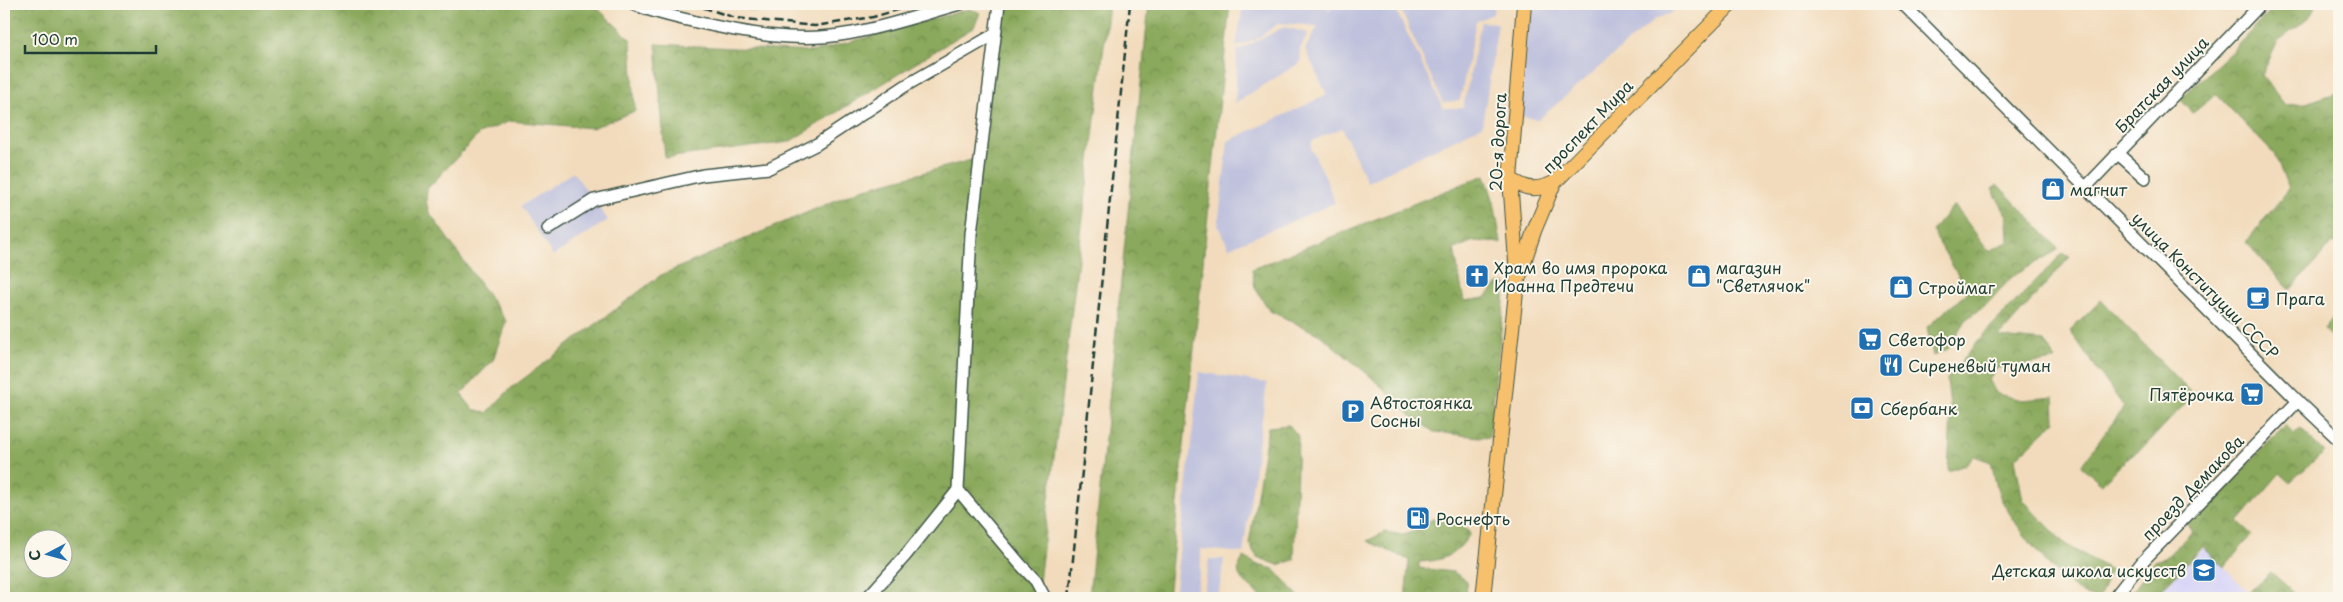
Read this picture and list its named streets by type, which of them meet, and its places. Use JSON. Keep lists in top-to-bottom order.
{
  "streets": {
    "main road": ["проспект Мира", "20-я дорога"],
    "street": ["Братская улица", "улица Конституции СССР", "проезд Демакова"]
  },
  "crossings": [
    ["Братская улица", "улица Конституции СССР"],
    ["проспект Мира", "20-я дорога"],
    ["улица Конституции СССР", "проезд Демакова"]
  ],
  "places": {
    "shop": ["магнит", "магазин \"Светлячок\"", "Строймаг"],
    "church": ["Храм во имя пророка Иоанна Предтечи"],
    "cafe": ["Прага"],
    "supermarket": ["Светофор", "Пятёрочка"],
    "restaurant": ["Сиреневый туман"],
    "bank": ["Сбербанк"],
    "parking": ["Автостоянка Сосны"],
    "fuel station": ["Роснефть"],
    "school or university": ["Детская школа искусств"]
  },
  "scale_bar": "100 m",
  "north": "left"
}
